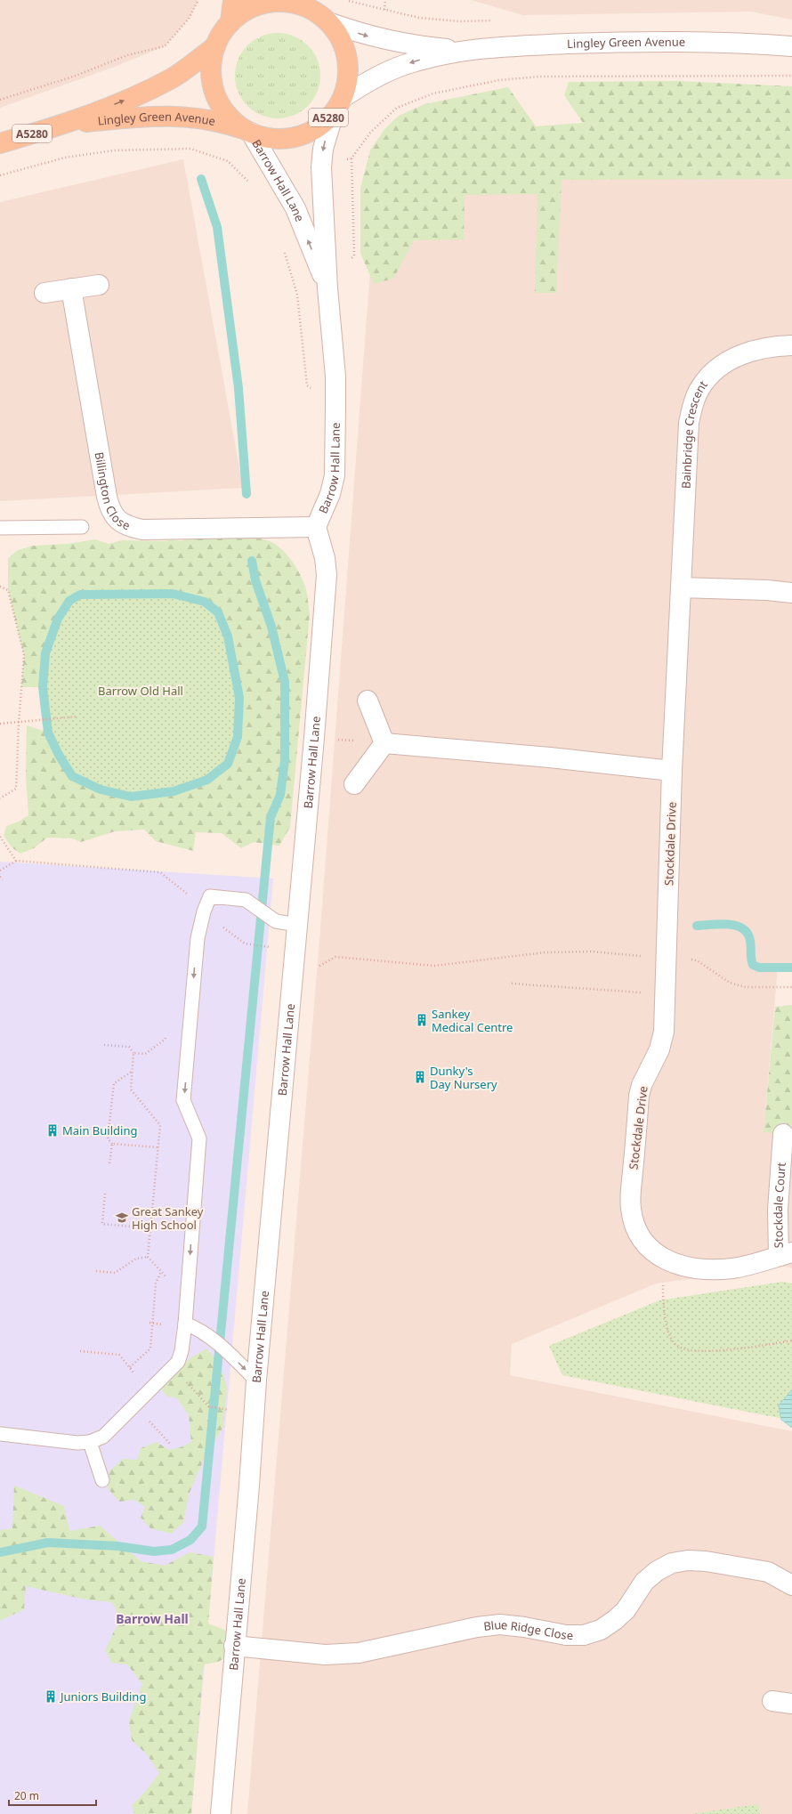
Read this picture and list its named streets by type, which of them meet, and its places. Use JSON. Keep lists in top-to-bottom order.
{
  "streets": {
    "main road": ["Lingley Green Avenue", "A5280"],
    "street": [
      "Barrow Hall Lane",
      "Bainbridge Crescent",
      "Billington Close",
      "Stockdale Drive",
      "Stockdale Court",
      "Blue Ridge Close"
    ]
  },
  "crossings": [
    ["Lingley Green Avenue", "A5280"],
    ["Lingley Green Avenue", "Barrow Hall Lane"],
    ["A5280", "Barrow Hall Lane"],
    ["Barrow Hall Lane", "Billington Close"],
    ["Barrow Hall Lane", "Blue Ridge Close"],
    ["Bainbridge Crescent", "Stockdale Drive"],
    ["Stockdale Drive", "Stockdale Court"]
  ],
  "districts": ["Barrow Hall"],
  "parks": ["Barrow Old Hall"],
  "places": {
    "building": [
      "Sankey Medical Centre",
      "Dunky's Day Nursery",
      "Main Building",
      "Juniors Building"
    ],
    "school or university": ["Great Sankey High School"]
  },
  "scale_bar": "20 m"
}
